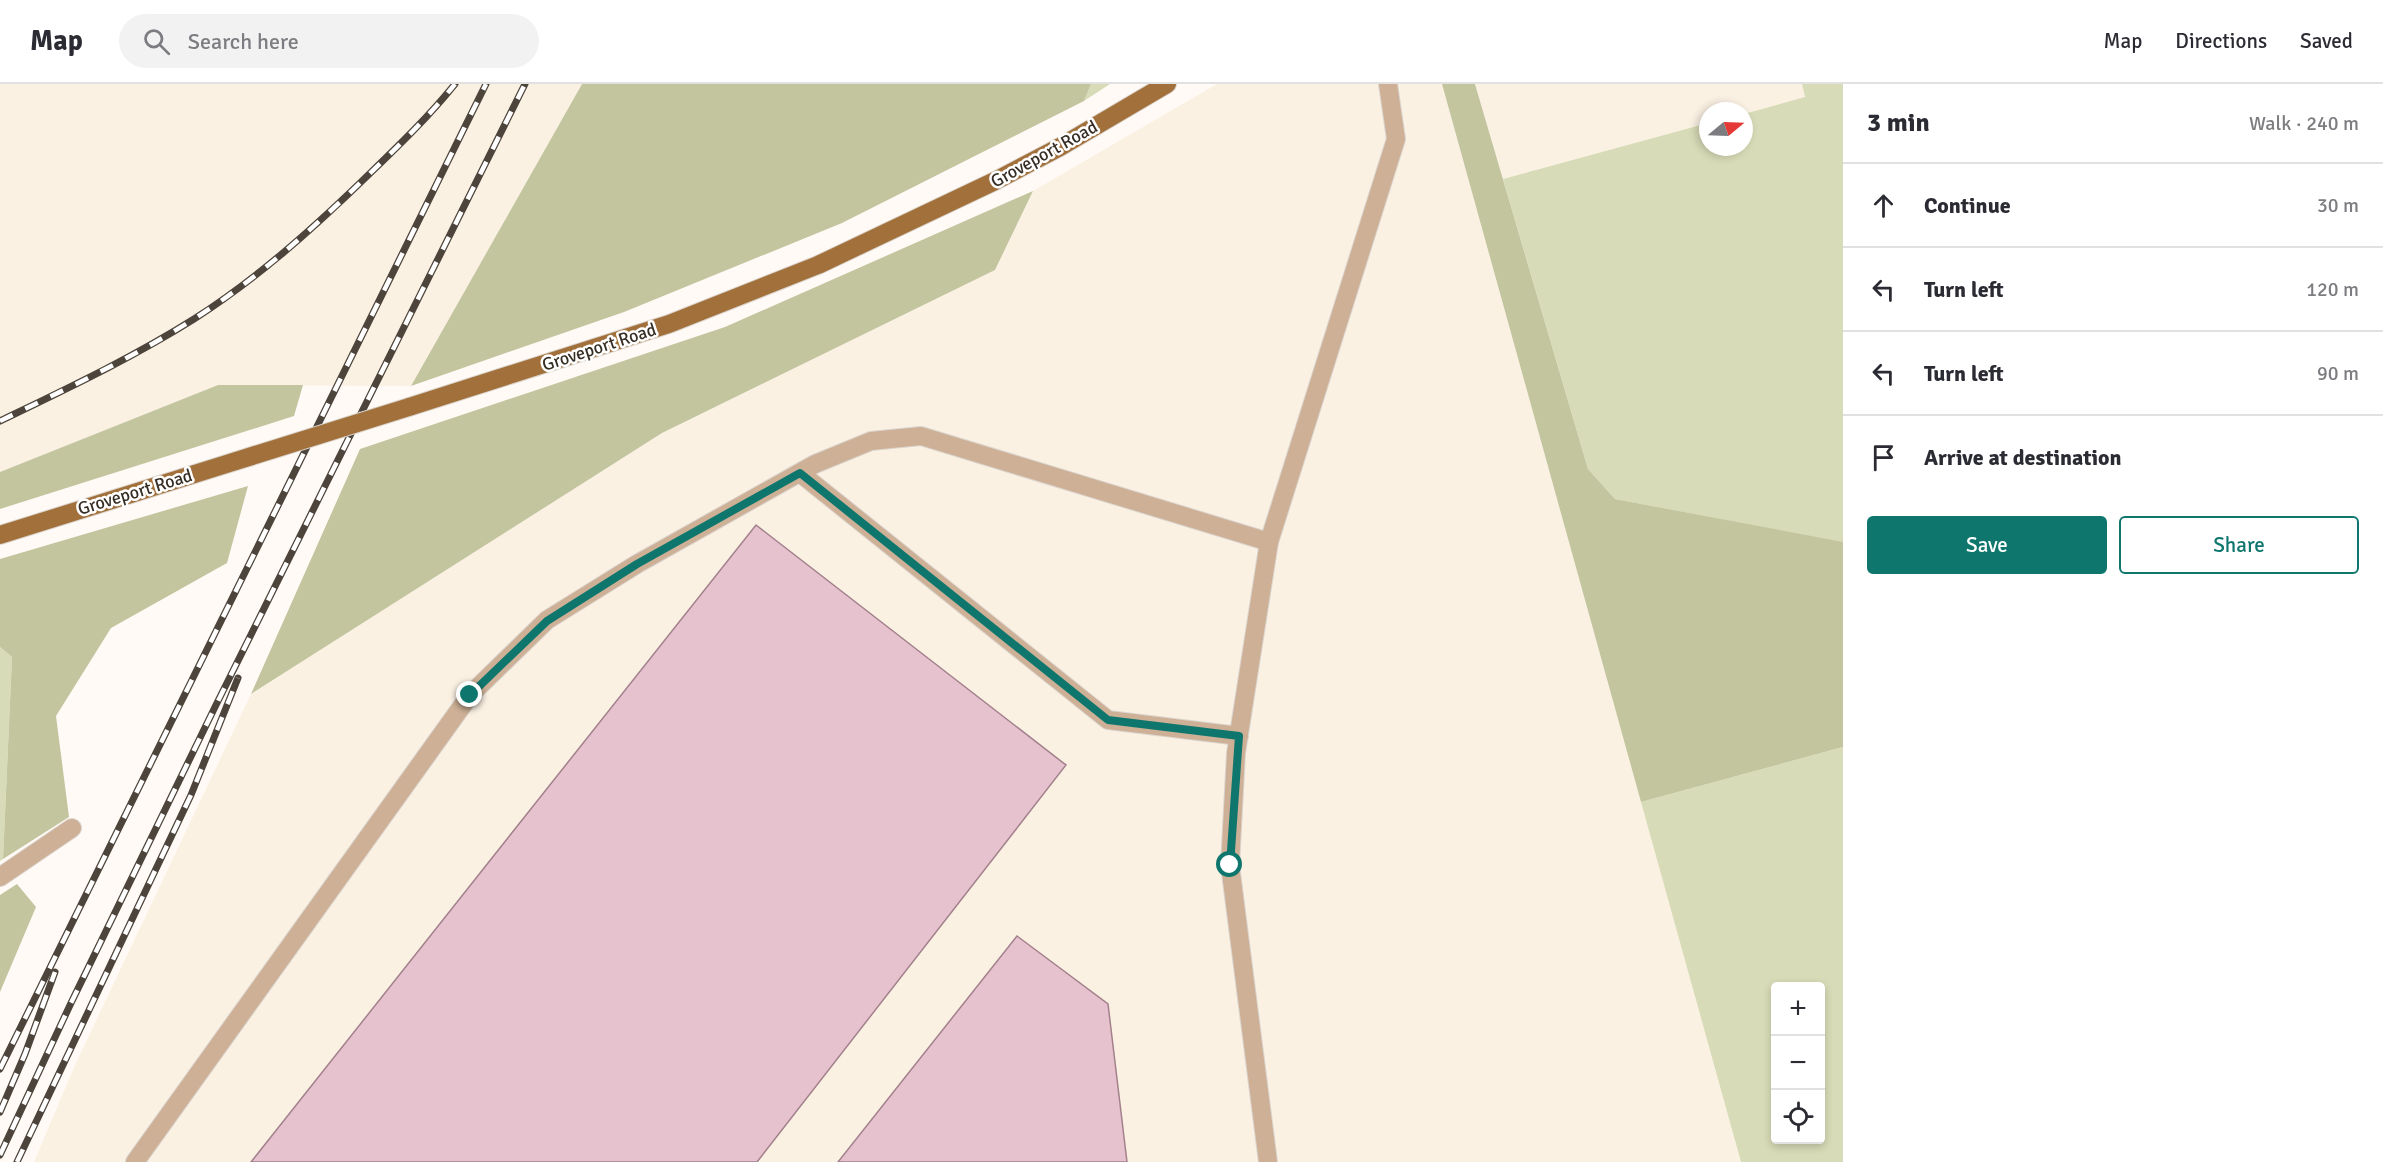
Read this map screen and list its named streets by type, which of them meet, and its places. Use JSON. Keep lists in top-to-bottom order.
{
  "streets": {
    "main road": ["Groveport Road"]
  },
  "north": "right",
  "page": {
    "header": "Map",
    "search": "Search here",
    "nav": ["Map", "Directions", "Saved"],
    "heading": ["3 min", "Walk · 240 m"],
    "list": [
      ["Continue", "30 m"],
      ["Turn left", "120 m"],
      ["Turn left", "90 m"],
      "Arrive at destination"
    ],
    "buttons": ["Save", "Share"],
    "map_buttons": ["+", "−"]
  }
}
